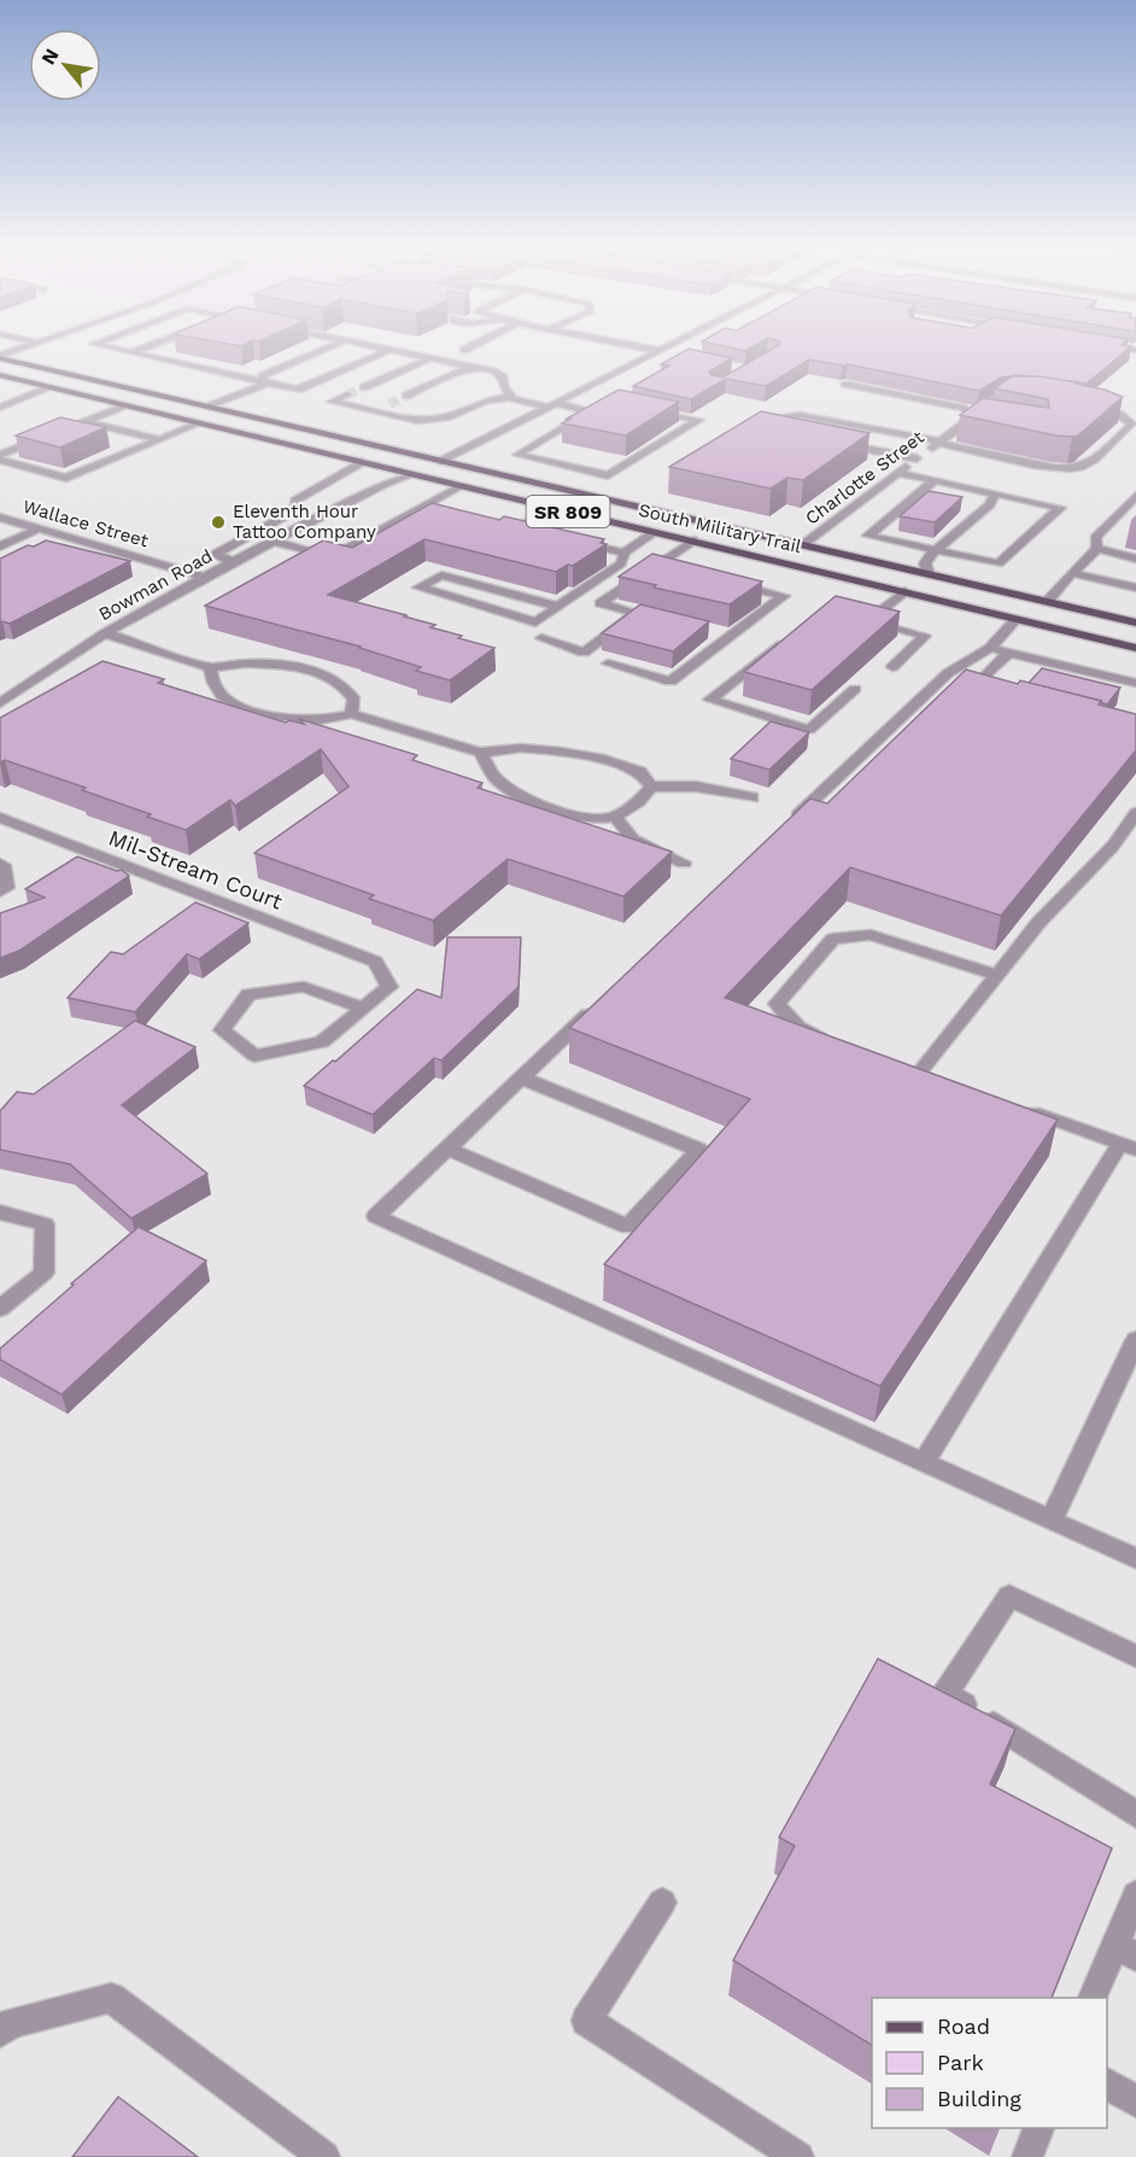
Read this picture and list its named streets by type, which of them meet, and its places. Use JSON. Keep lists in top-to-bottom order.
{
  "streets": {
    "main road": ["SR 809", "South Military Trail"],
    "street": [
      "Charlotte Street",
      "Wallace Street",
      "Bowman Road",
      "Mil-Stream Court"
    ]
  },
  "crossings": [
    ["Charlotte Street", "South Military Trail"],
    ["Wallace Street", "Bowman Road"],
    ["South Military Trail", "Bowman Road"]
  ],
  "places": ["Eleventh Hour Tattoo Company"],
  "legend": ["Road", "Park", "Building"],
  "north": "top left"
}
